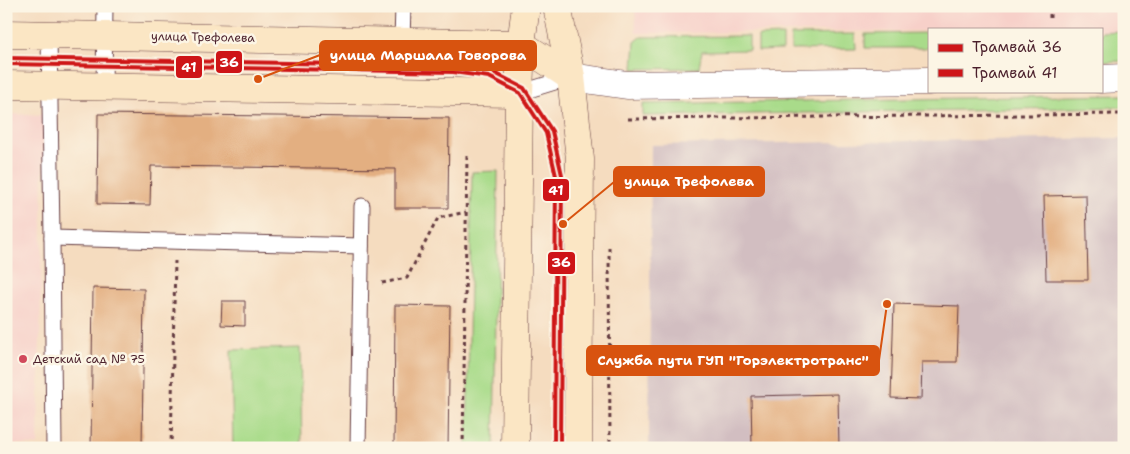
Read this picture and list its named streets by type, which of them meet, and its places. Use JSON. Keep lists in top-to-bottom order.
{
  "streets": {
    "main road": ["улица Трефолева"]
  },
  "places": [
    "улица Маршала Говорова",
    "улица Трефолева",
    "Служба пути ГУП \"Горэлектротранс\"",
    "Детский сад № 75"
  ],
  "lines": ["tram line 36", "tram line 41"],
  "legend": ["Трамвай 36", "Трамвай 41"]
}
